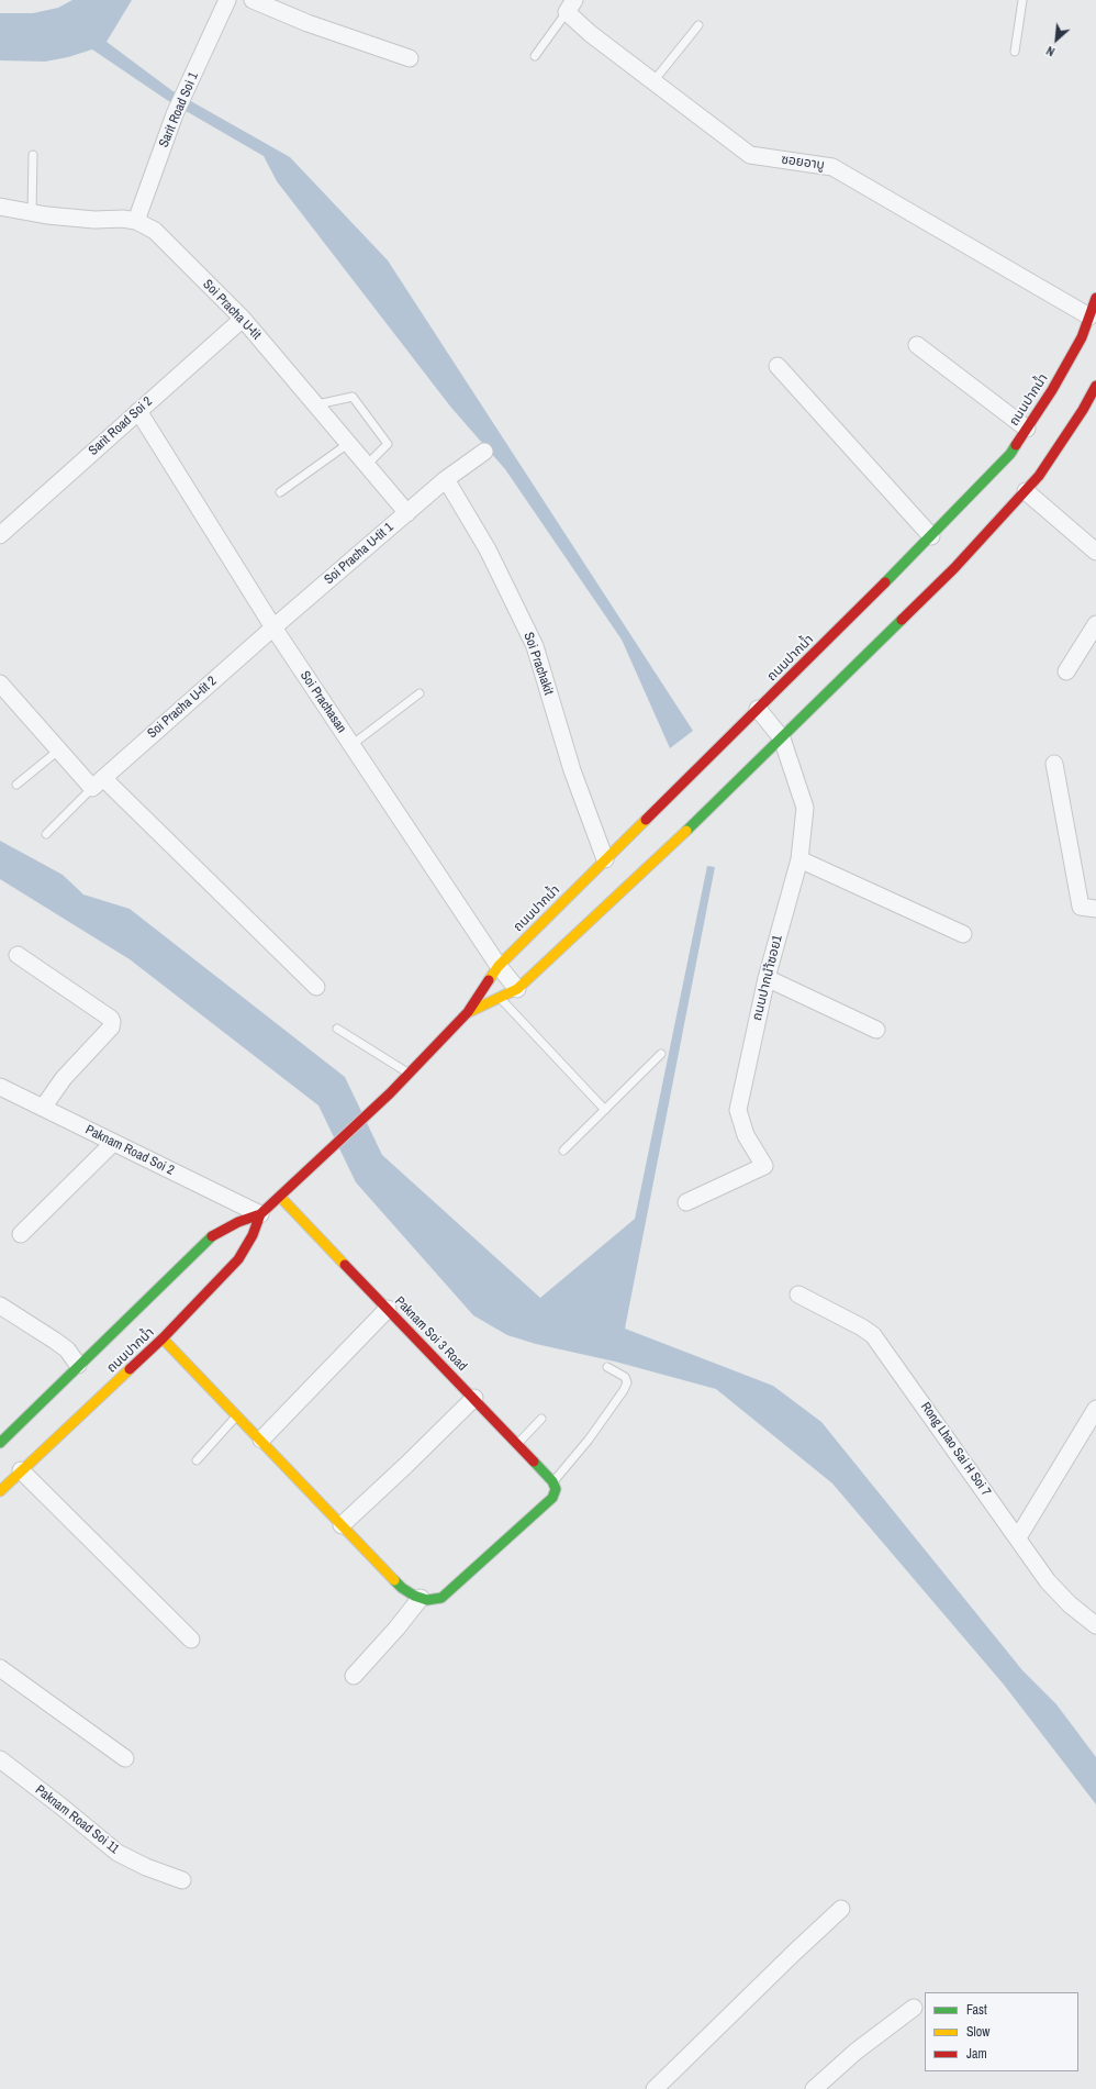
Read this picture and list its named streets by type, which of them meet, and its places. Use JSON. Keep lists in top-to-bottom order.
{
  "streets": {
    "street": [
      "Sarit Road Soi 1",
      "ซอยอาบู",
      "Soi Pracha U-tit",
      "ถนนปากน้ำ",
      "Sarit Road Soi 2",
      "Soi Pracha U-tit 1",
      "Soi Prachakit",
      "Soi Prachasan",
      "Soi Pracha U-tit 2",
      "ถนนปากนำ้ซอย1",
      "Paknam Road Soi 2",
      "Paknam Soi 3 Road",
      "Rong Lhao Sai H Soi 7",
      "Paknam Road Soi 11"
    ]
  },
  "crossings": [
    ["Sarit Road Soi 1", "Soi Pracha U-tit"],
    ["ซอยอาบู", "ถนนปากน้ำ"],
    ["Soi Pracha U-tit", "Sarit Road Soi 2"],
    ["Soi Pracha U-tit", "Soi Pracha U-tit 1"],
    ["ถนนปากน้ำ", "Soi Prachakit"],
    ["ถนนปากน้ำ", "Soi Prachasan"],
    ["ถนนปากน้ำ", "ถนนปากนำ้ซอย1"],
    ["ถนนปากน้ำ", "Paknam Road Soi 2"],
    ["ถนนปากน้ำ", "Paknam Soi 3 Road"],
    ["Sarit Road Soi 2", "Soi Prachasan"],
    ["Soi Pracha U-tit 1", "Soi Prachakit"],
    ["Soi Pracha U-tit 1", "Soi Prachasan"],
    ["Soi Pracha U-tit 1", "Soi Pracha U-tit 2"],
    ["Soi Prachasan", "Soi Pracha U-tit 2"]
  ],
  "legend": ["Fast", "Slow", "Jam"],
  "north": "bottom left"
}
